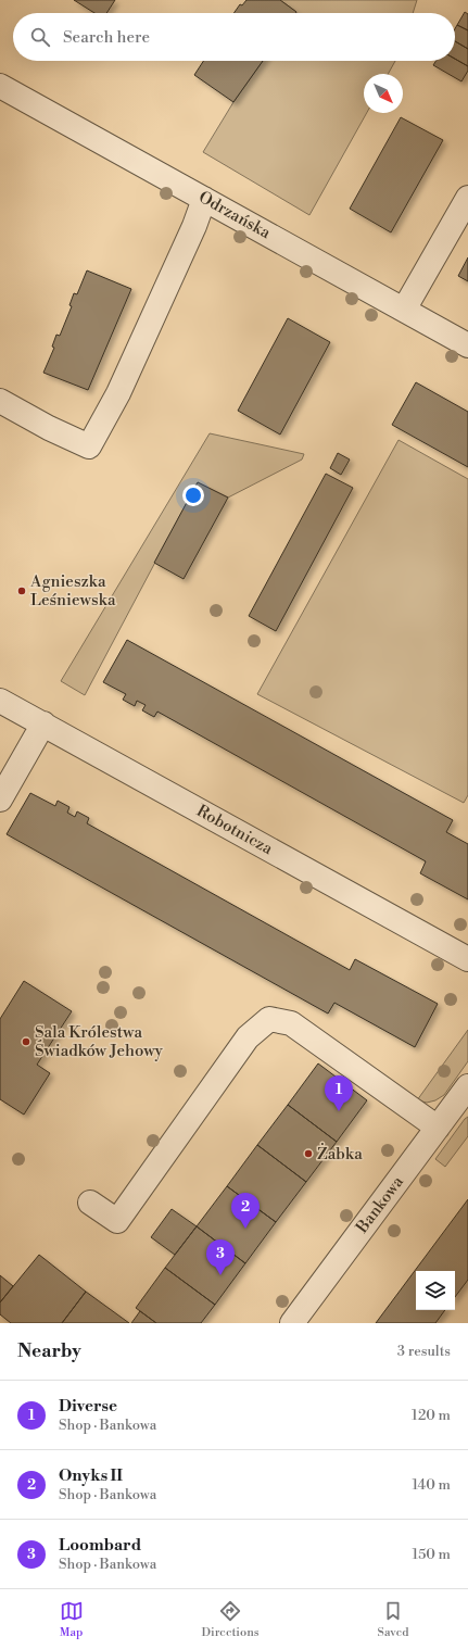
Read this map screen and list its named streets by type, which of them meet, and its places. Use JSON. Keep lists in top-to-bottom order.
{
  "streets": {
    "street": ["Odrzańska", "Robotnicza", "Bankowa"]
  },
  "places": ["Agnieszka Leśniewska", "Sala Królestwa Świadków Jehowy", "Żabka"],
  "north": "bottom right",
  "page": {
    "search": "Search here",
    "pins": ["1", "2", "3"],
    "heading": ["Nearby", "3 results"],
    "list": [
      {
        "mark": "1",
        "name": "Diverse",
        "note": "Shop · Bankowa",
        "value": "120 m"
      },
      {
        "mark": "2",
        "name": "Onyks II",
        "note": "Shop · Bankowa",
        "value": "140 m"
      },
      {
        "mark": "3",
        "name": "Loombard",
        "note": "Shop · Bankowa",
        "value": "150 m"
      }
    ],
    "nav": ["Map", "Directions", "Saved"]
  }
}
